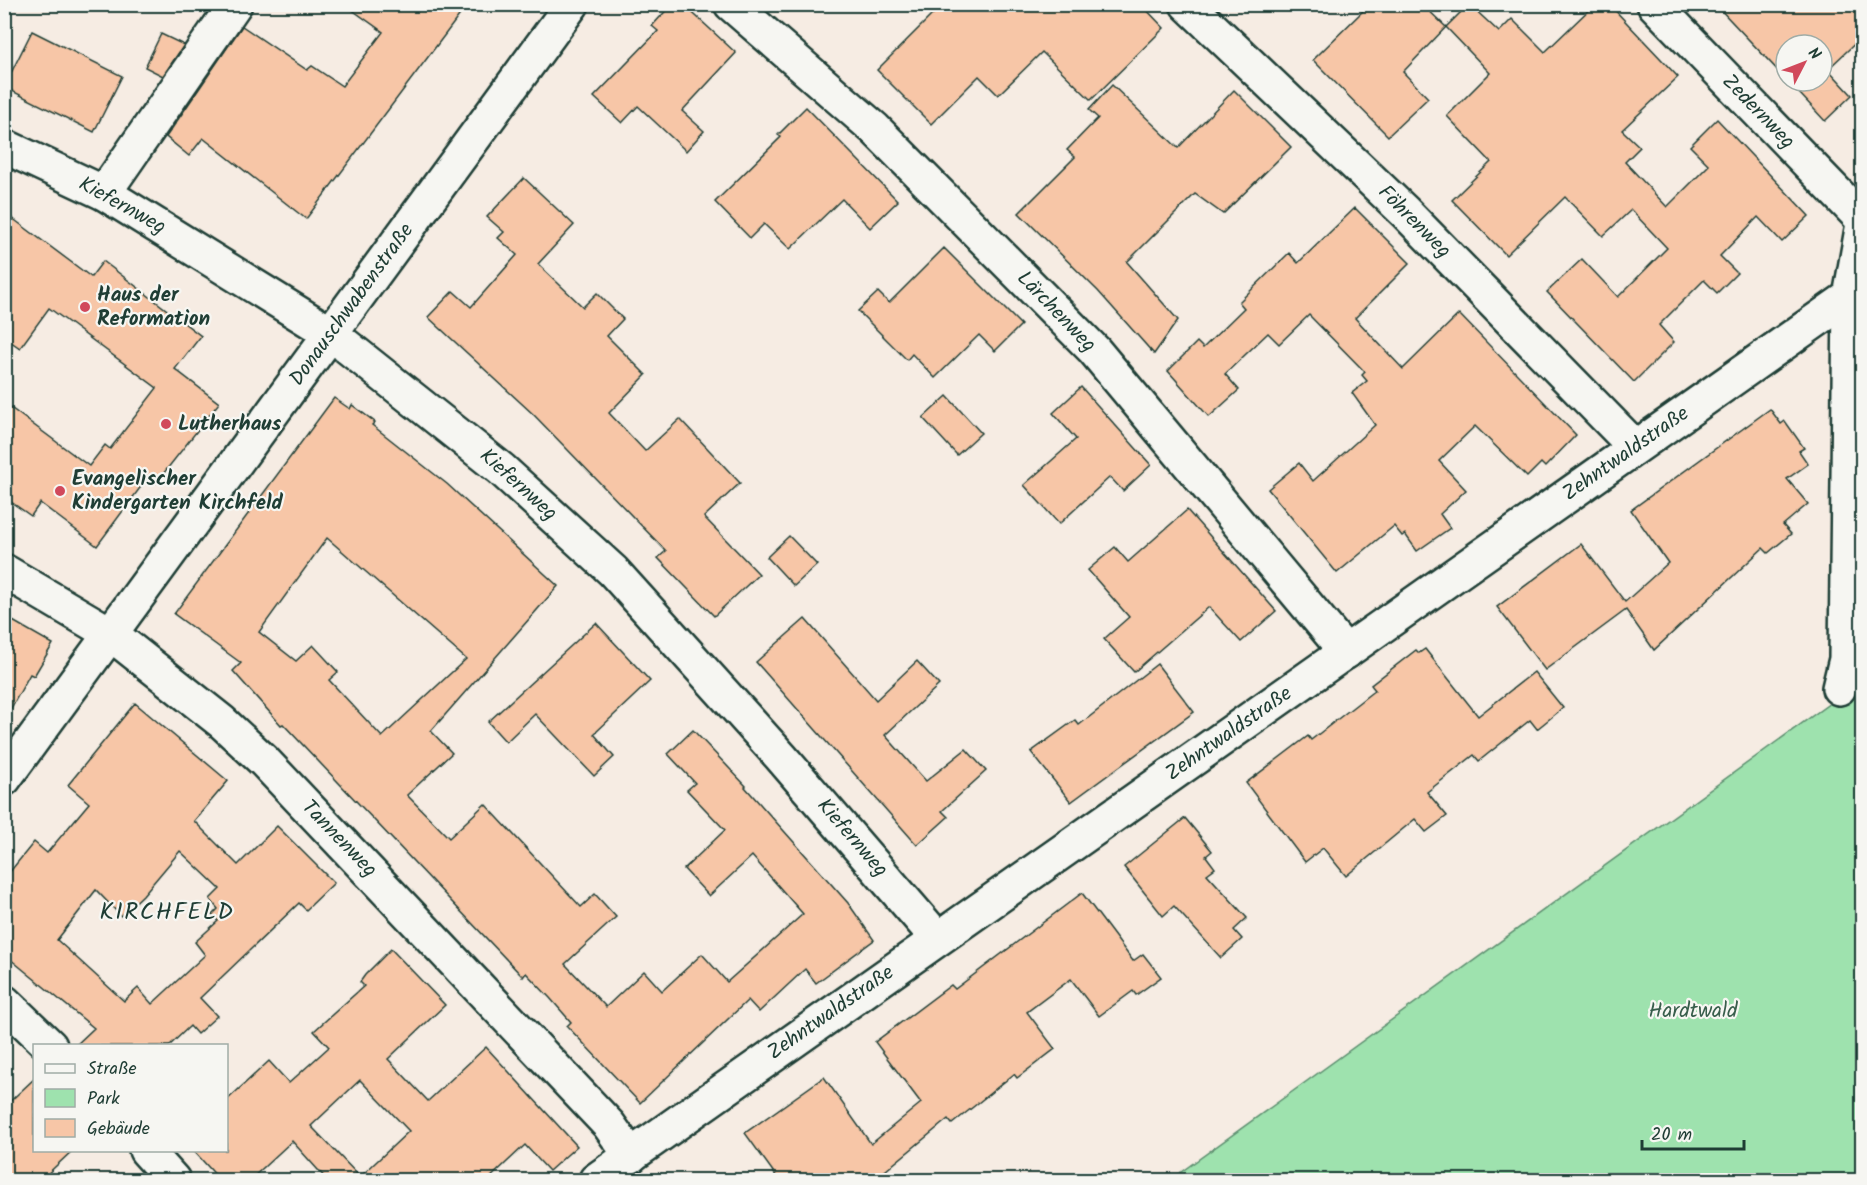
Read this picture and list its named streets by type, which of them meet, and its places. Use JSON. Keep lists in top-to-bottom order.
{
  "streets": {
    "street": [
      "Zedernweg",
      "Kiefernweg",
      "Föhrenweg",
      "Donauschwabenstraße",
      "Lärchenweg",
      "Zehntwaldstraße",
      "Tannenweg"
    ]
  },
  "crossings": [
    ["Kiefernweg", "Donauschwabenstraße"],
    ["Kiefernweg", "Zehntwaldstraße"],
    ["Föhrenweg", "Zehntwaldstraße"],
    ["Donauschwabenstraße", "Tannenweg"],
    ["Lärchenweg", "Zehntwaldstraße"],
    ["Zehntwaldstraße", "Tannenweg"]
  ],
  "districts": ["KIRCHFELD"],
  "parks": ["Hardtwald"],
  "places": ["Haus der Reformation", "Lutherhaus", "Evangelischer Kindergarten Kirchfeld"],
  "legend": ["Straße", "Park", "Gebäude"],
  "scale_bar": "20 m",
  "north": "top right"
}
